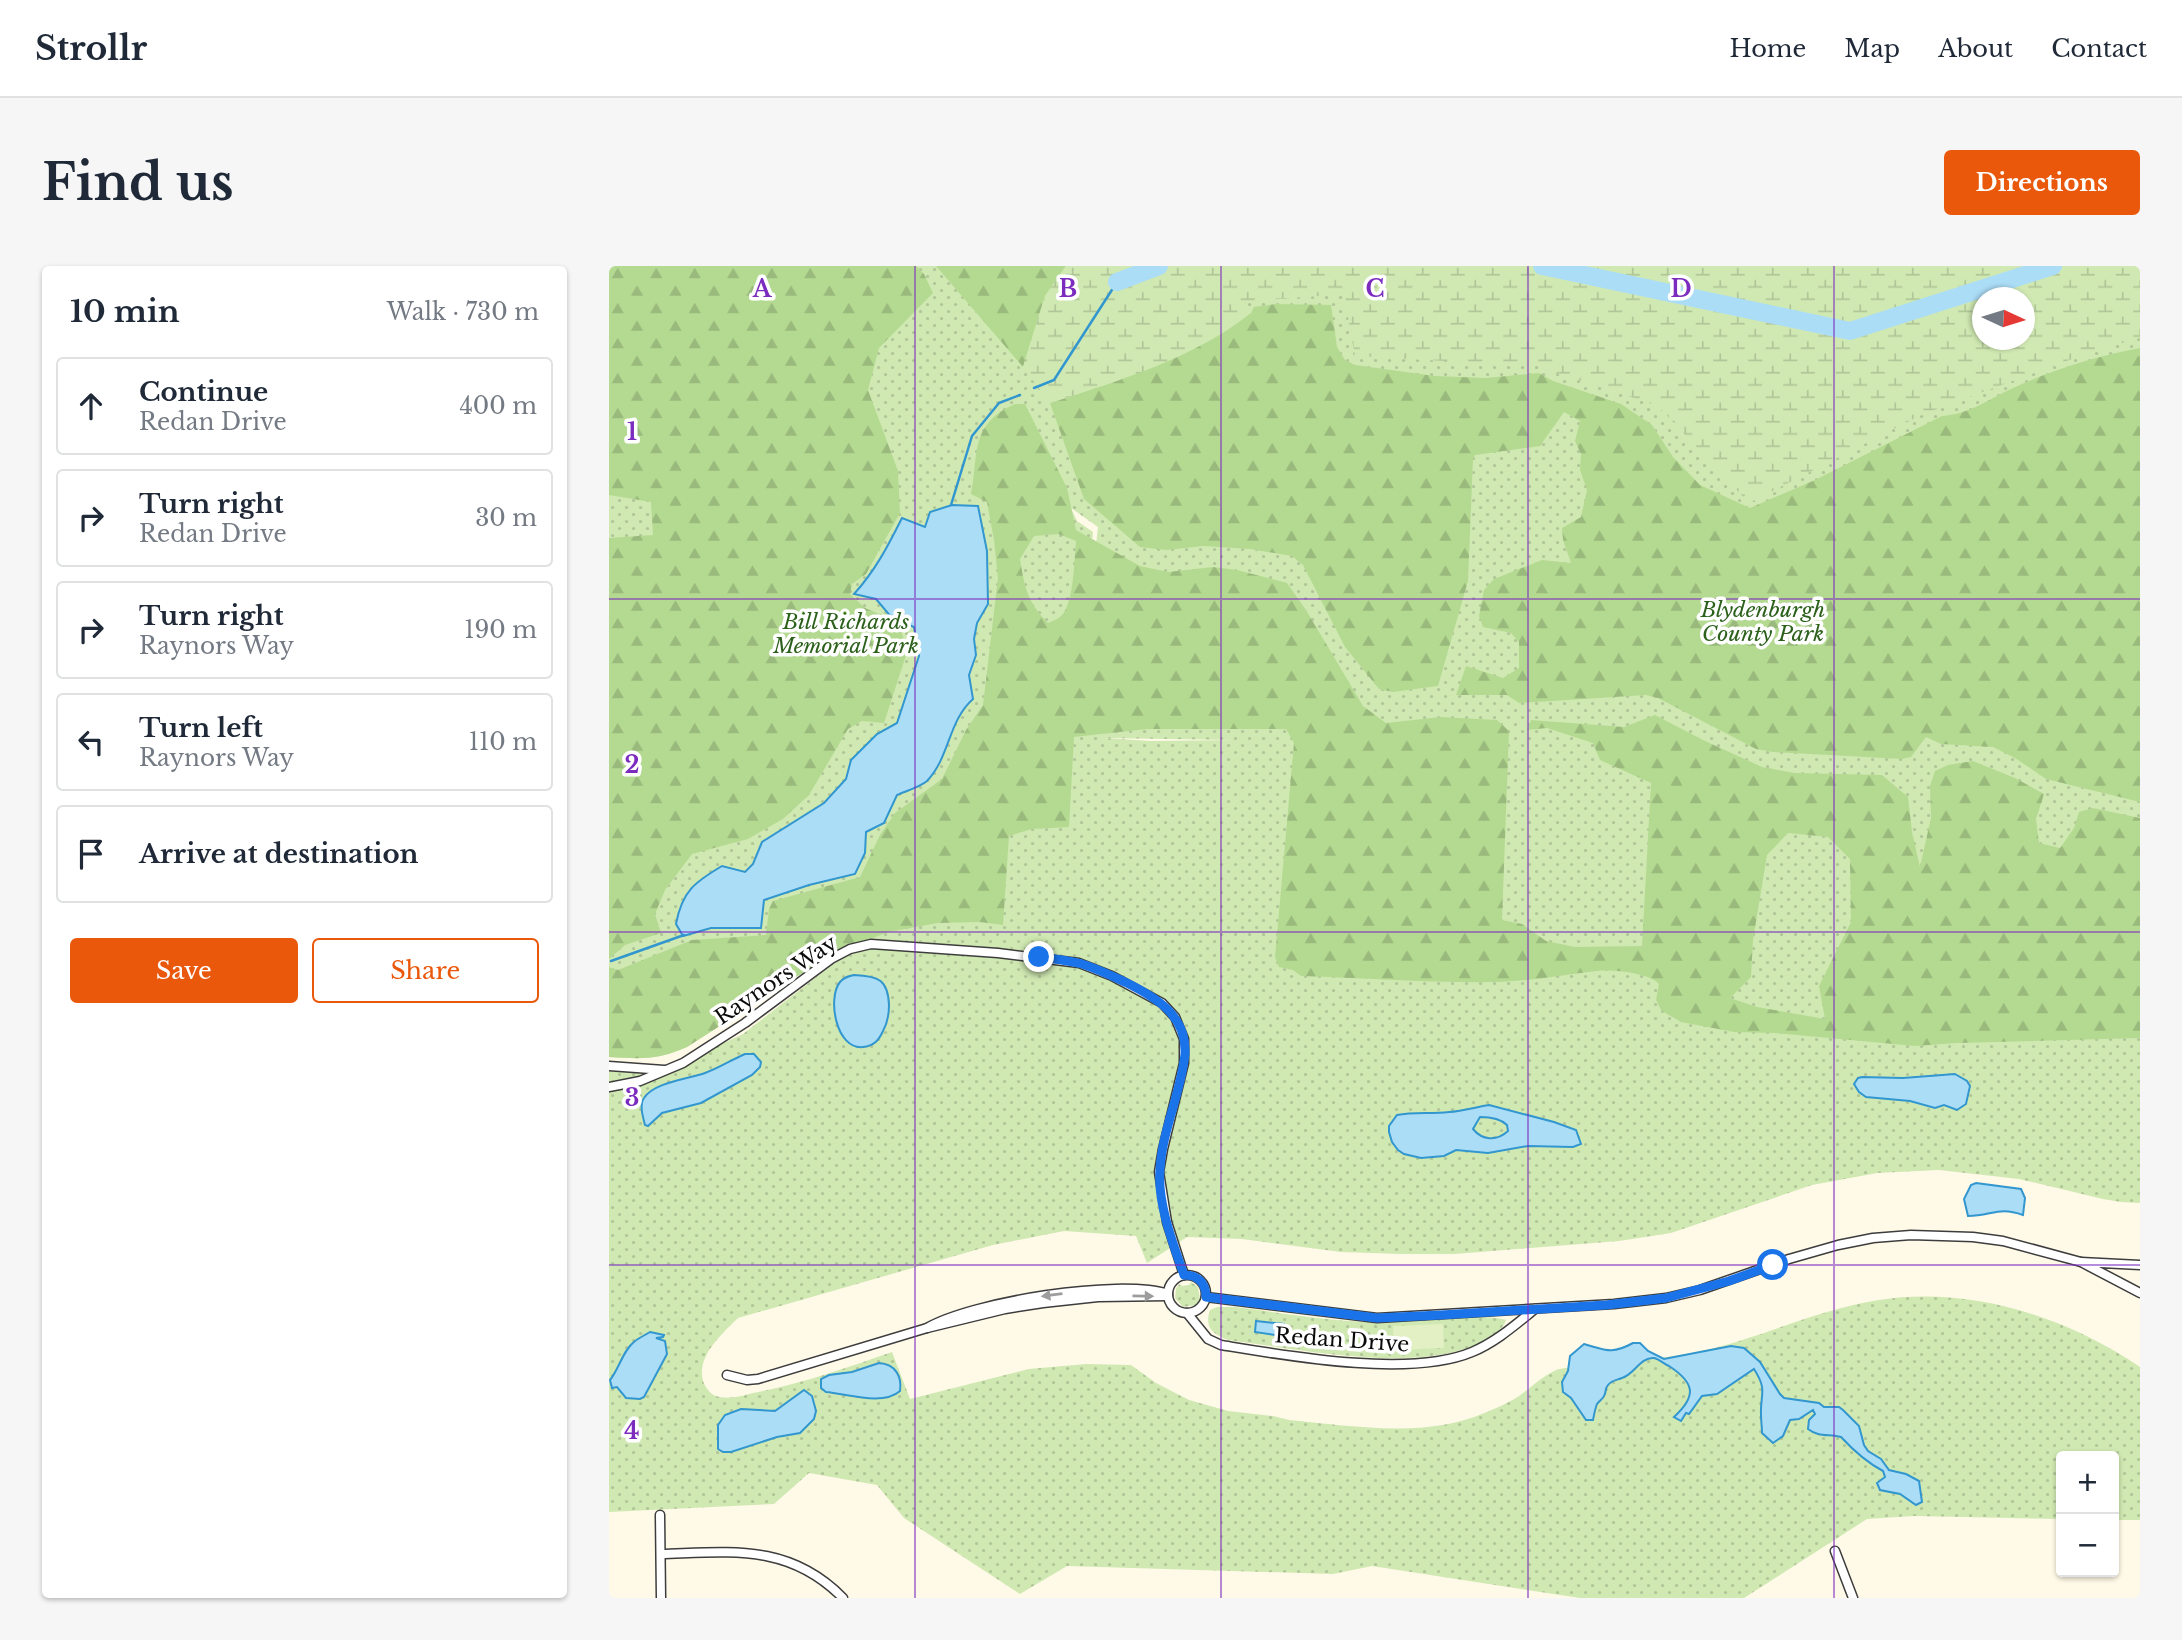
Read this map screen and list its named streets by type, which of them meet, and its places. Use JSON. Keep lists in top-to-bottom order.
{
  "streets": {
    "street": ["Raynors Way", "Redan Drive"]
  },
  "crossings": [
    ["Raynors Way", "Redan Drive"]
  ],
  "parks": ["Blydenburgh County Park", "Bill Richards Memorial Park"],
  "north": "right",
  "page": {
    "header": "Strollr",
    "nav": [
      "Home",
      "Map",
      "About",
      "Contact"
    ],
    "buttons": [
      "Directions",
      ["Save", "Share"]
    ],
    "title": "Find us",
    "heading": ["10 min", "Walk · 730 m"],
    "list": [
      ["Continue", "Redan Drive", "400 m"],
      ["Turn right", "Redan Drive", "30 m"],
      ["Turn right", "Raynors Way", "190 m"],
      ["Turn left", "Raynors Way", "110 m"],
      "Arrive at destination"
    ],
    "map_buttons": ["+", "−"]
  },
  "grid": {
    "columns": [
      "A",
      "B",
      "C",
      "D"
    ],
    "rows": [
      "1",
      "2",
      "3",
      "4"
    ]
  }
}
